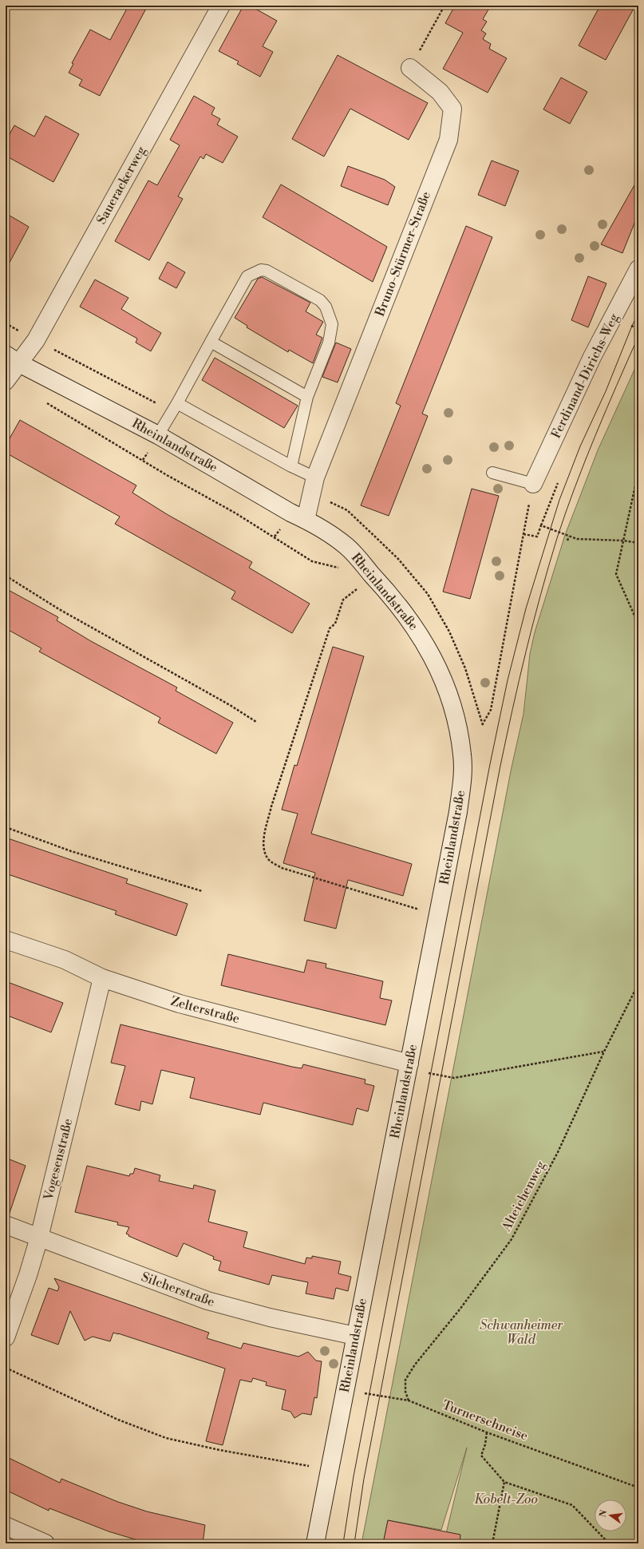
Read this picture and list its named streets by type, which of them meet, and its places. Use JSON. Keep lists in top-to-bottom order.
{
  "streets": {
    "street": [
      "Sauerackerweg",
      "Bruno-Stürmer-Straße",
      "Ferdinand-Dirichs-Weg",
      "Rheinlandstraße",
      "Zelterstraße",
      "Vogesenstraße",
      "Silcherstraße"
    ],
    "path": ["Alteichenweg", "Turnerschneise"]
  },
  "crossings": [
    ["Sauerackerweg", "Rheinlandstraße"],
    ["Bruno-Stürmer-Straße", "Rheinlandstraße"],
    ["Rheinlandstraße", "Zelterstraße"],
    ["Rheinlandstraße", "Silcherstraße"],
    ["Zelterstraße", "Vogesenstraße"],
    ["Vogesenstraße", "Silcherstraße"],
    ["Alteichenweg", "Turnerschneise"]
  ],
  "parks": ["Schwanheimer Wald", "Kobelt-Zoo"],
  "north": "left"
}
